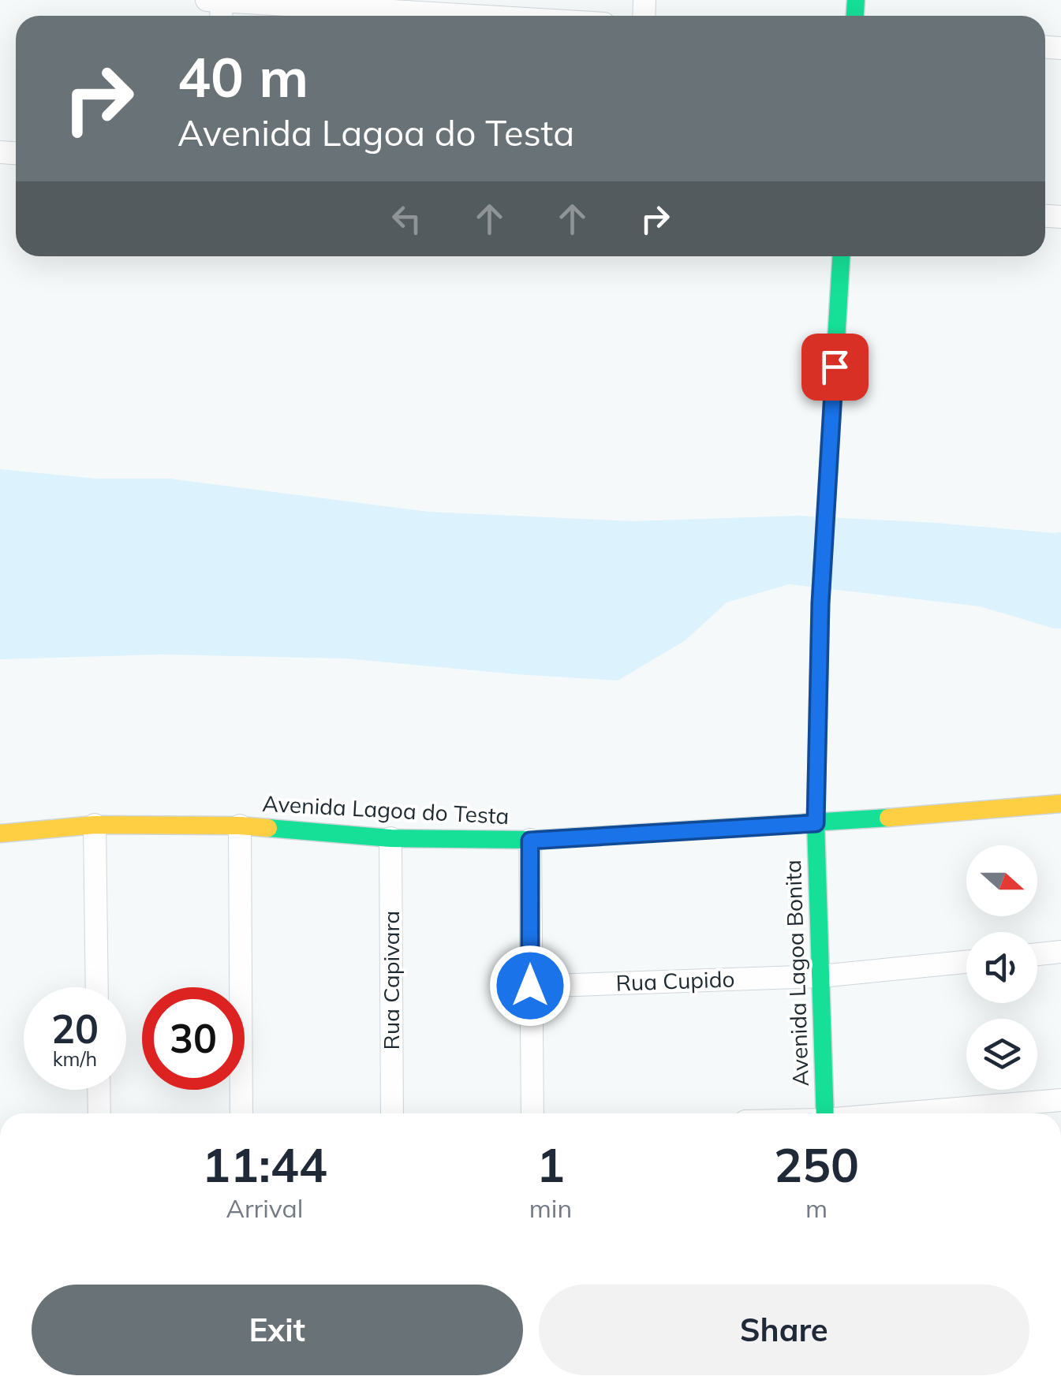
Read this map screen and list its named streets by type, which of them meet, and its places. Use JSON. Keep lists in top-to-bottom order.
{
  "streets": {
    "street": [
      "Avenida Lagoa do Testa",
      "Avenida Lagoa Bonita",
      "Rua Capivara",
      "Rua Cupido"
    ]
  },
  "crossings": [
    ["Avenida Lagoa do Testa", "Avenida Lagoa Bonita"],
    ["Avenida Lagoa do Testa", "Rua Capivara"],
    ["Avenida Lagoa Bonita", "Rua Cupido"]
  ],
  "north": "right",
  "page": {
    "turn": ["40 m", "Avenida Lagoa do Testa"],
    "speed": "20 km/h",
    "limit": "30",
    "eta": [
      "11:44",
      "Arrival",
      "1",
      "min",
      "250",
      "m"
    ],
    "buttons": ["Exit", "Share"]
  }
}
